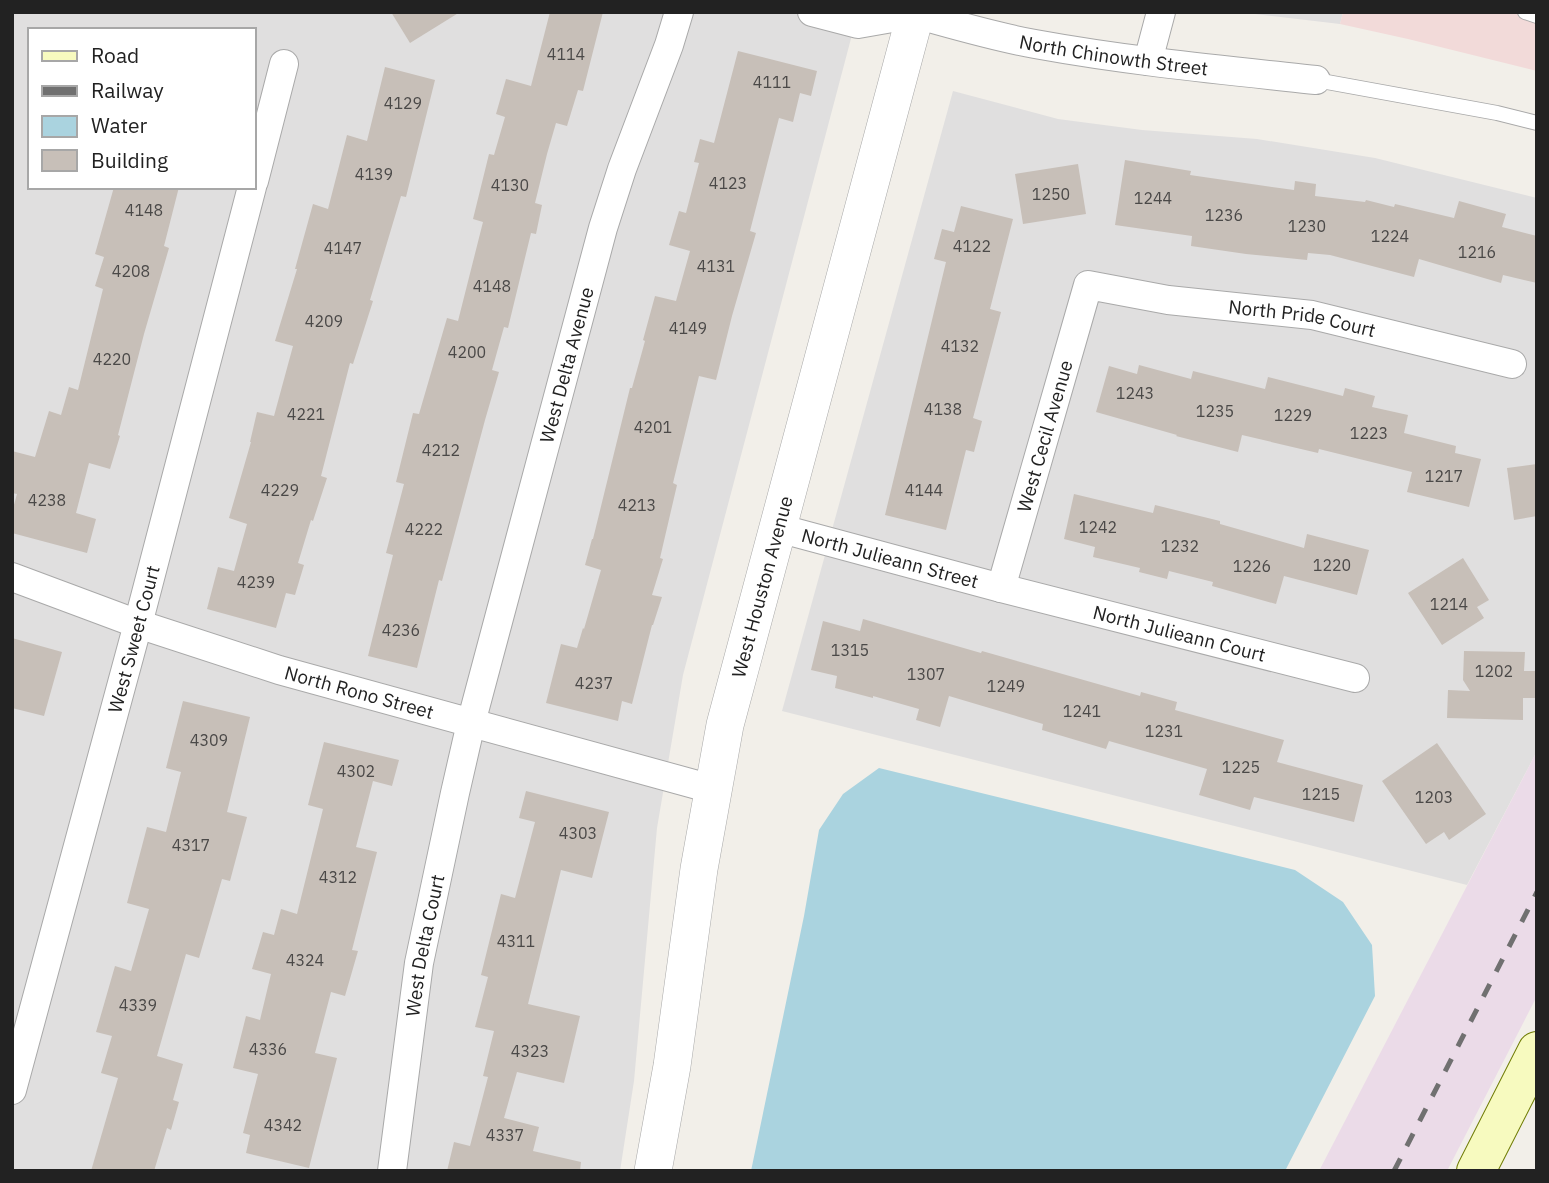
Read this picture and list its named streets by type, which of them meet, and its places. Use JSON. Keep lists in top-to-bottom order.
{
  "streets": {
    "street": [
      "North Chinowth Street",
      "North Pride Court",
      "West Delta Avenue",
      "West Cecil Avenue",
      "North Julieann Street",
      "West Houston Avenue",
      "North Julieann Court",
      "West Sweet Court",
      "North Rono Street",
      "West Delta Court"
    ]
  },
  "crossings": [
    ["North Chinowth Street", "West Houston Avenue"],
    ["North Pride Court", "West Cecil Avenue"],
    ["West Delta Avenue", "North Rono Street"],
    ["West Delta Avenue", "West Delta Court"],
    ["West Cecil Avenue", "North Julieann Street"],
    ["West Cecil Avenue", "North Julieann Court"],
    ["North Julieann Street", "West Houston Avenue"],
    ["North Julieann Street", "North Julieann Court"],
    ["West Houston Avenue", "North Rono Street"],
    ["West Sweet Court", "North Rono Street"],
    ["North Rono Street", "West Delta Court"]
  ],
  "house_numbers": [
    "4114",
    "4111",
    "4129",
    "4139",
    "4123",
    "4130",
    "1250",
    "1244",
    "4148",
    "1236",
    "1230",
    "1224",
    "4122",
    "4147",
    "1216",
    "4131",
    "4208",
    "4148",
    "4209",
    "4149",
    "4132",
    "4200",
    "4220",
    "1243",
    "4138",
    "1235",
    "4221",
    "1229",
    "4201",
    "1223",
    "4212",
    "1217",
    "4229",
    "4144",
    "4238",
    "4213",
    "1242",
    "4222",
    "1232",
    "1220",
    "1226",
    "4239",
    "1214",
    "4236",
    "1315",
    "1202",
    "1307",
    "4237",
    "1249",
    "1241",
    "1231",
    "4309",
    "1225",
    "4302",
    "1215",
    "1203",
    "4303",
    "4317",
    "4312",
    "4311",
    "4324",
    "4339",
    "4336",
    "4323",
    "4342",
    "4337"
  ],
  "legend": [
    "Road",
    "Railway",
    "Water",
    "Building"
  ]
}
